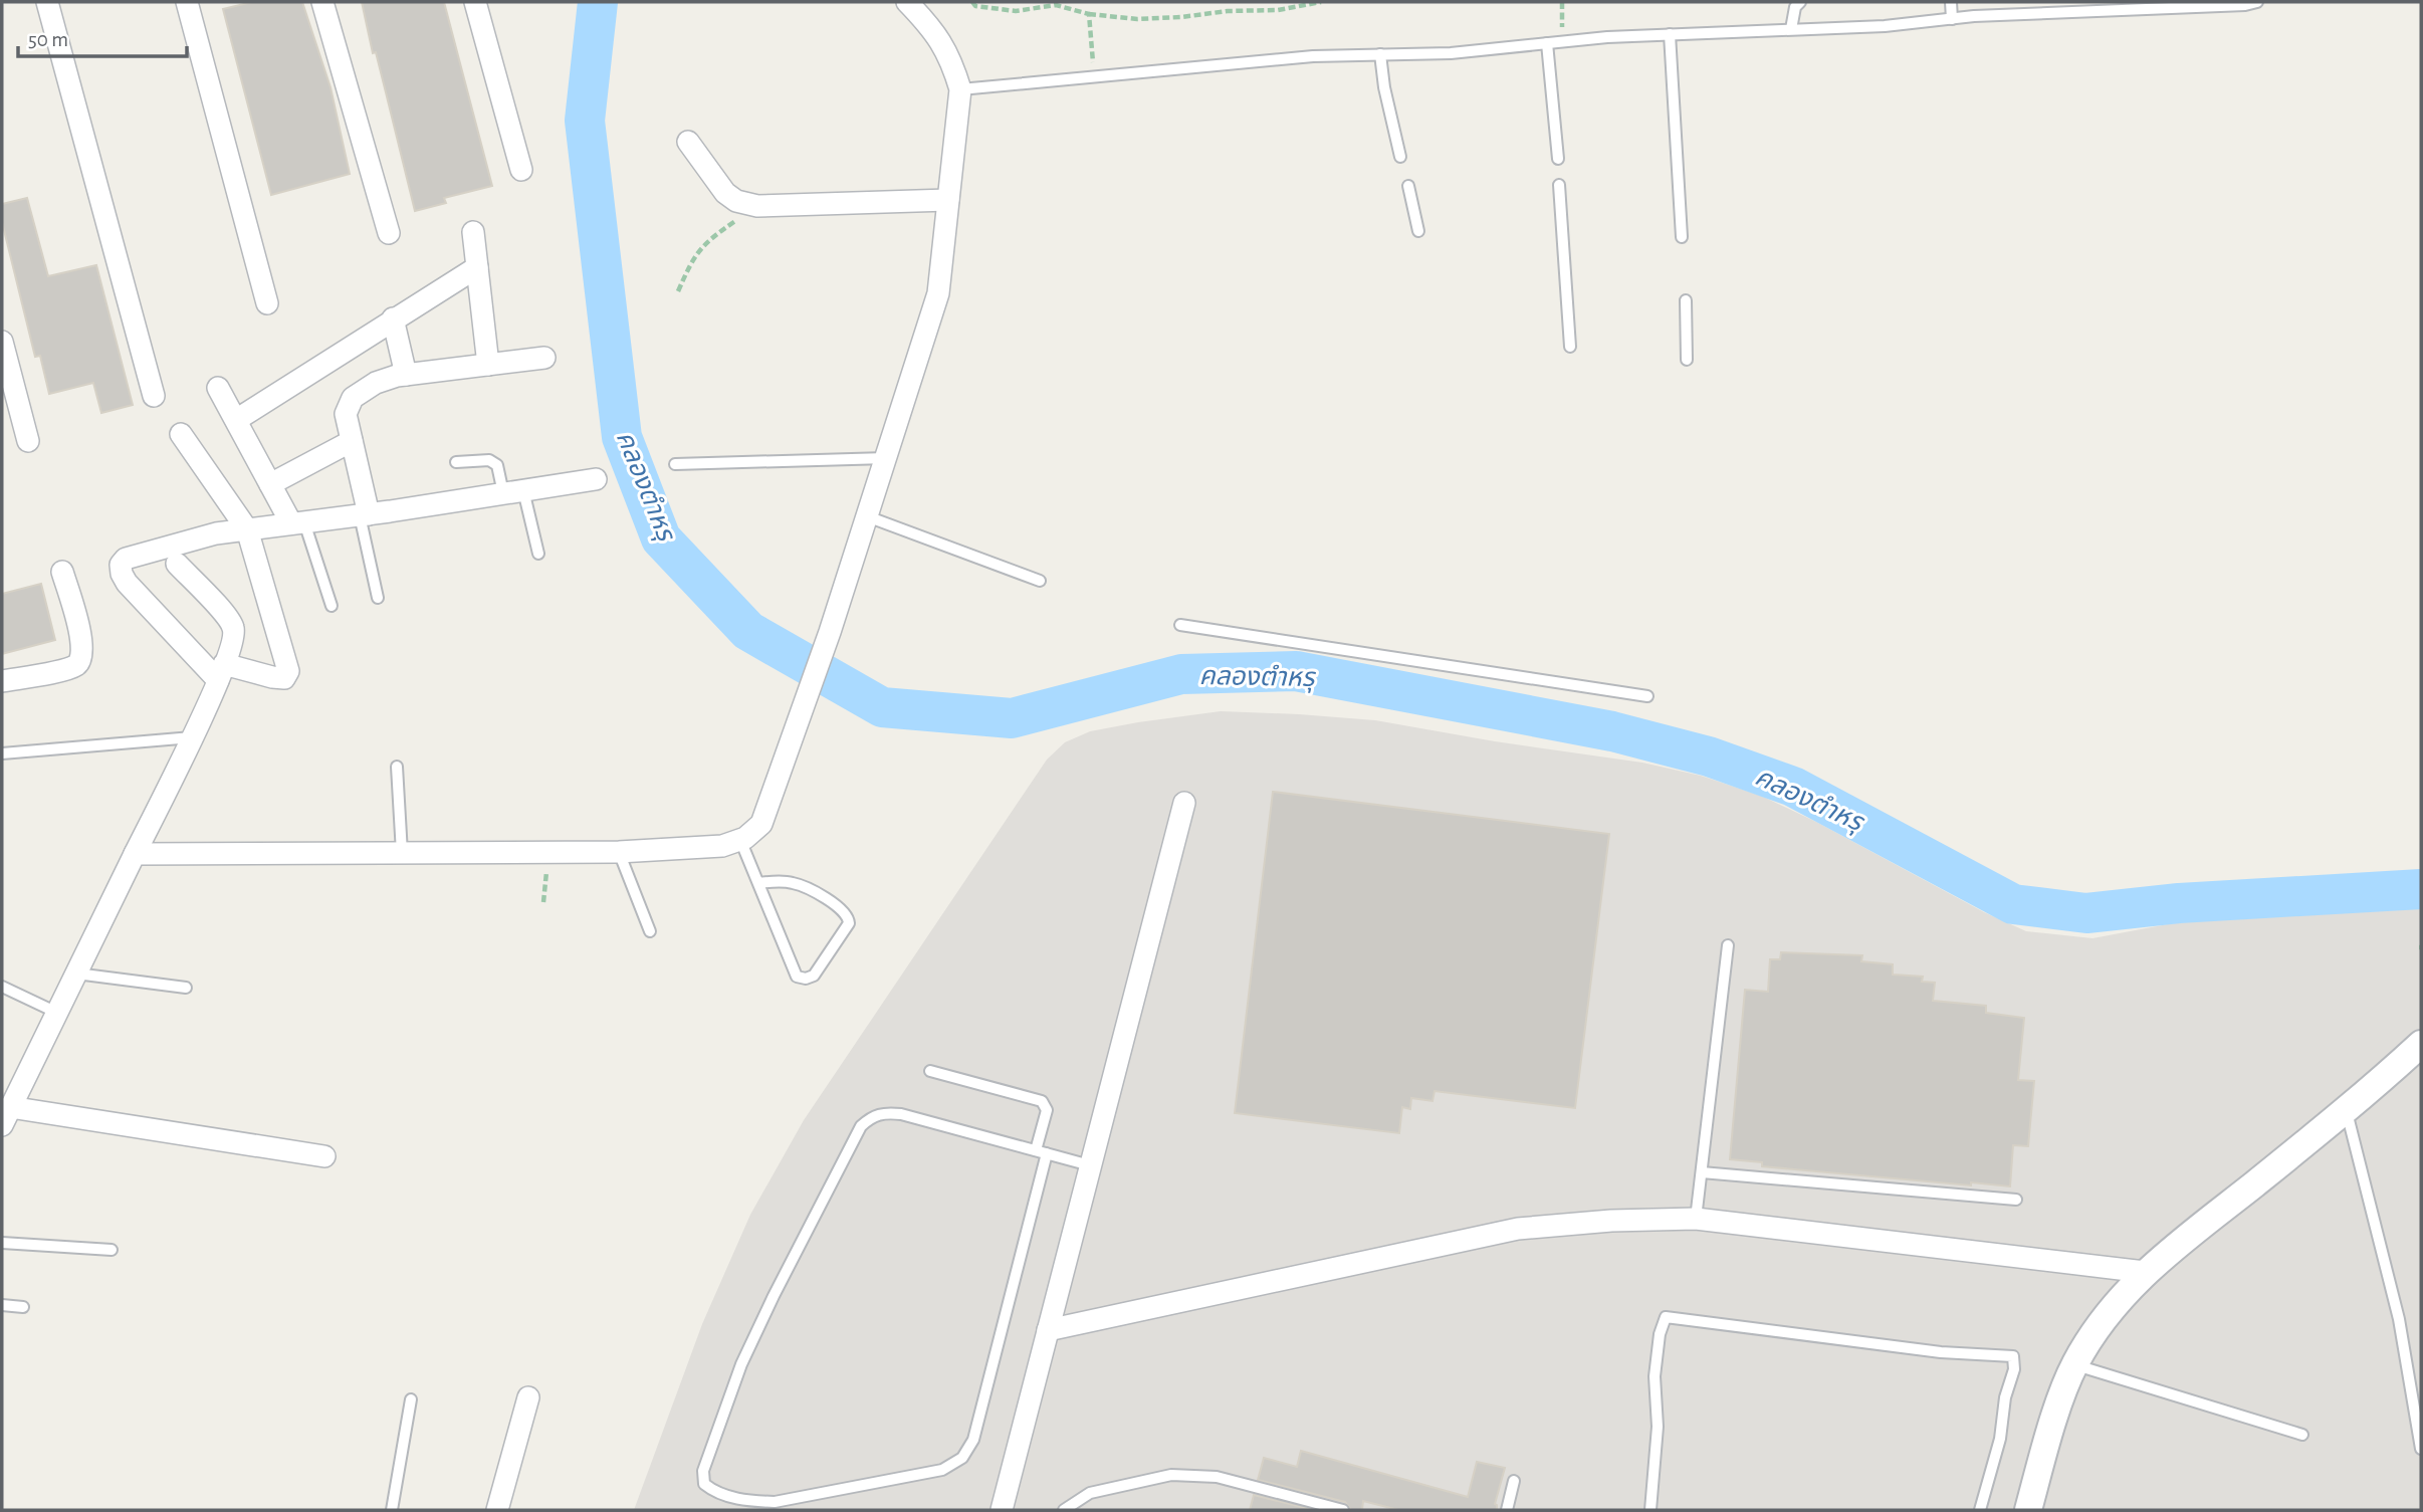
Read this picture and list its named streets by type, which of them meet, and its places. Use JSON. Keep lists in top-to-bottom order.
{
  "water": ["คลองตำหรุ"],
  "scale_bar": "50 m"
}
